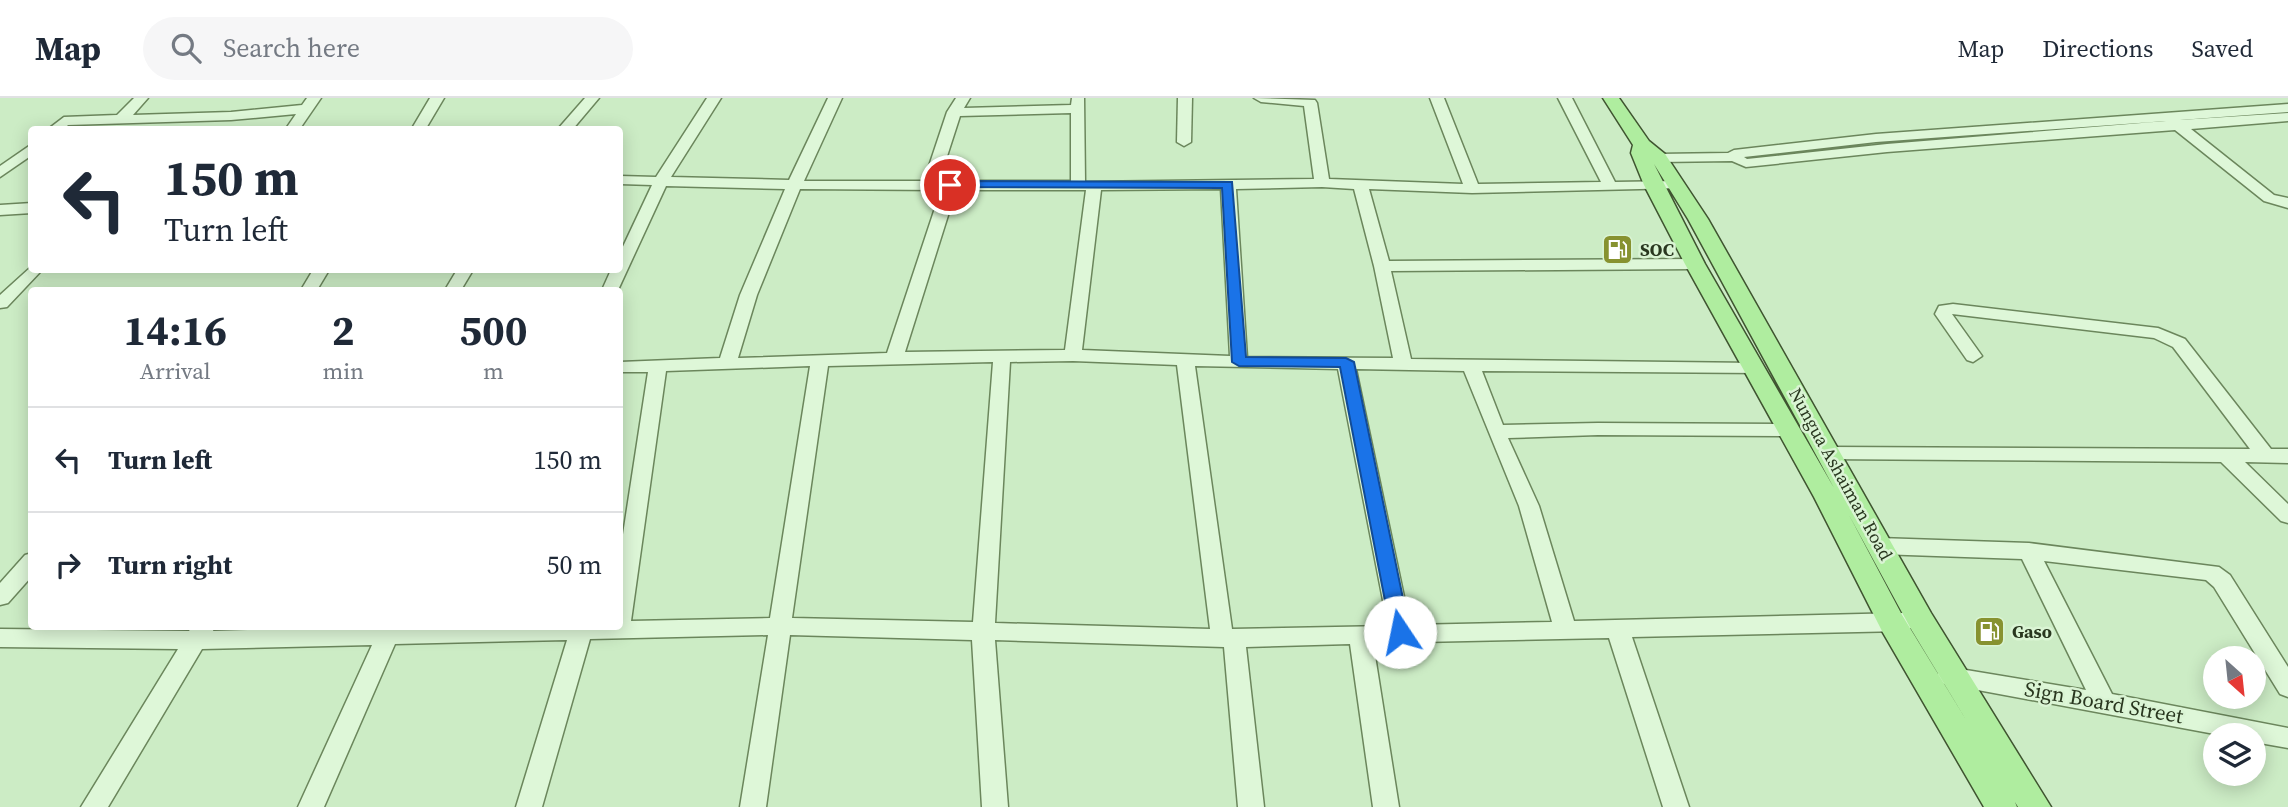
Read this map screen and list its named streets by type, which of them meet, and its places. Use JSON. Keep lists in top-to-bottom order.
{
  "streets": {
    "main road": ["Nungua Ashaiman Road"],
    "street": ["Sign Board Street"]
  },
  "crossings": [
    ["Nungua Ashaiman Road", "Sign Board Street"]
  ],
  "places": {
    "fuel station": ["SOC", "Gaso"]
  },
  "north": "bottom right",
  "page": {
    "header": "Map",
    "search": "Search here",
    "nav": ["Map", "Directions", "Saved"],
    "turn": ["150 m", "Turn left"],
    "eta": [
      "14:16",
      "Arrival",
      "2",
      "min",
      "500",
      "m"
    ],
    "list": [
      {
        "name": "Turn left",
        "value": "150 m"
      },
      {
        "name": "Turn right",
        "value": "50 m"
      }
    ]
  }
}
